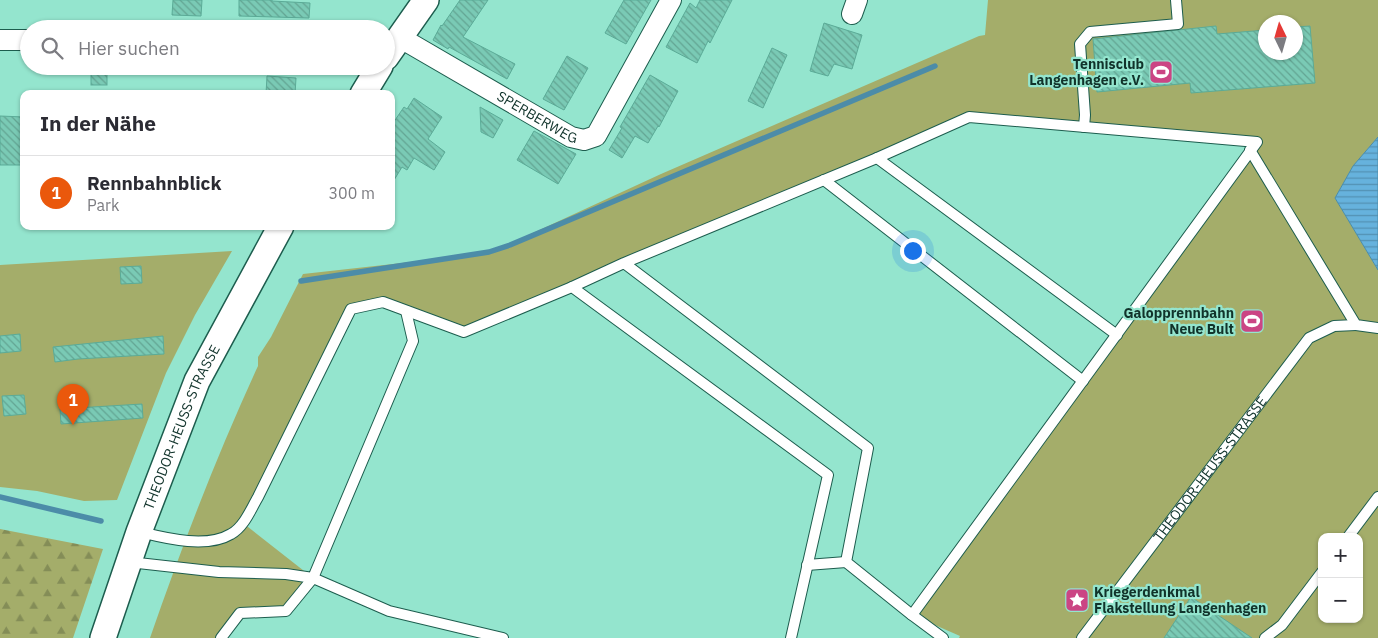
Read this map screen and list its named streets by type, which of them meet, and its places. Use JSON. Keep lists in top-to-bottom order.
{
  "streets": {
    "street": ["SPERBERWEG", "THEODOR-HEUSS-STRASSE"]
  },
  "places": {
    "sports": ["Tennisclub Langenhagen e.V.", "Galopprennbahn Neue Bult"],
    "place": ["Kriegerdenkmal Flakstellung Langenhagen"]
  },
  "north": "top",
  "page": {
    "search": "Hier suchen",
    "heading": "In der Nähe",
    "list": [
      {
        "mark": "1",
        "name": "Rennbahnblick",
        "note": "Park",
        "value": "300 m"
      }
    ],
    "pins": "1",
    "map_buttons": ["+", "−"]
  }
}
